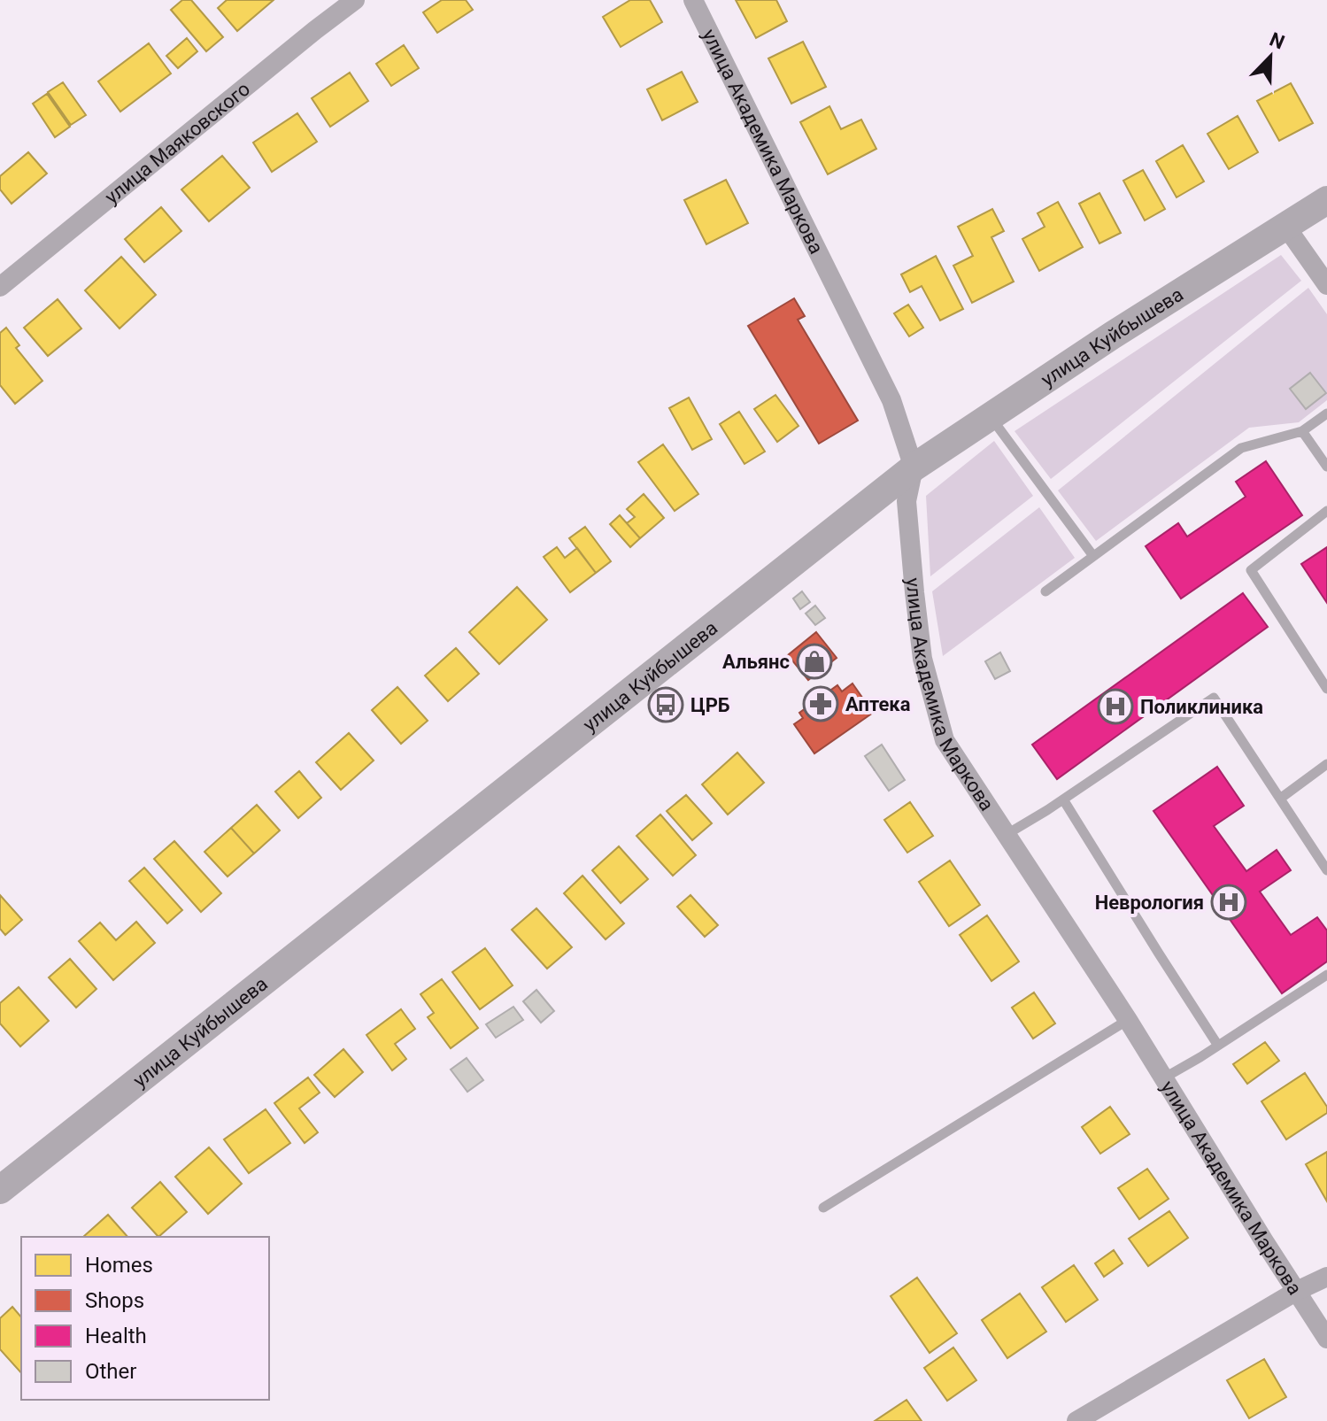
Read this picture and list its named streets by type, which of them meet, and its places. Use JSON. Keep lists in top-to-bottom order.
{
  "streets": {
    "street": ["улица Академика Маркова", "улица Маяковского", "улица Куйбышева"]
  },
  "crossings": [
    ["улица Академика Маркова", "улица Куйбышева"]
  ],
  "places": {
    "shop": ["Альянс"],
    "pharmacy": ["Аптека"],
    "bus stop": ["ЦРБ"],
    "hospital": ["Поликлиника", "Неврология"]
  },
  "legend": [
    "Homes",
    "Shops",
    "Health",
    "Other"
  ],
  "north": "top right"
}
